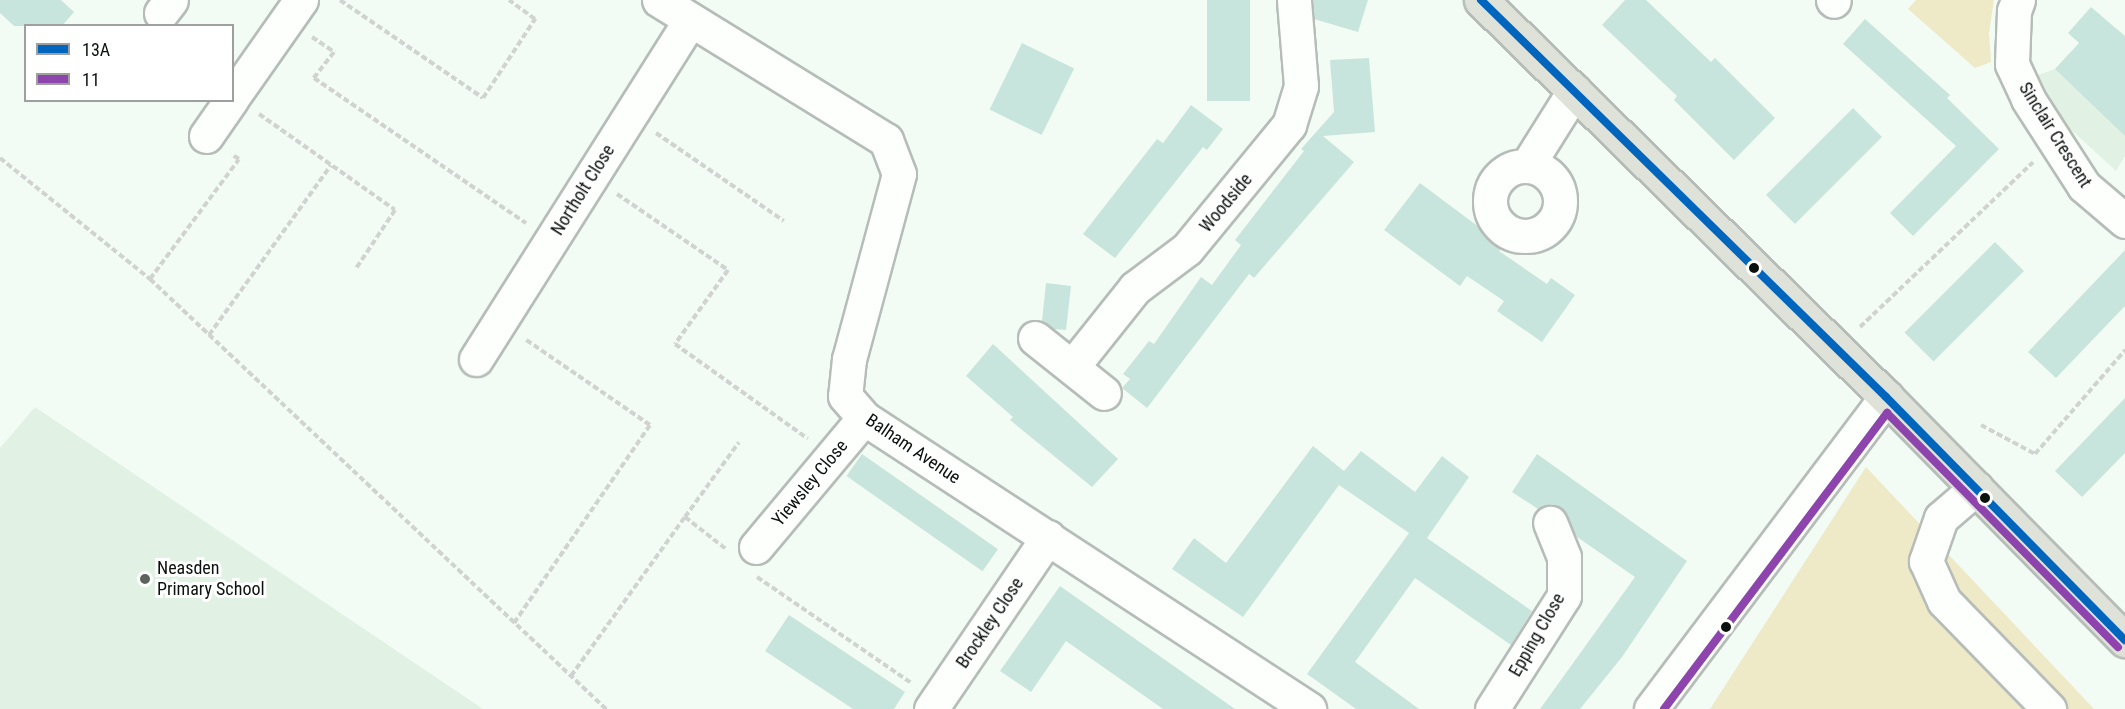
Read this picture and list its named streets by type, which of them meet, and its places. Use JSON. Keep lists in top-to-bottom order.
{
  "streets": {
    "street": [
      "Sinclair Crescent",
      "Northolt Close",
      "Woodside",
      "Balham Avenue",
      "Yiewsley Close",
      "Brockley Close",
      "Epping Close"
    ]
  },
  "crossings": [
    ["Northolt Close", "Balham Avenue"],
    ["Balham Avenue", "Yiewsley Close"],
    ["Balham Avenue", "Brockley Close"]
  ],
  "places": ["Neasden Primary School"],
  "lines": ["transit line 13A", "transit line 11"],
  "legend": ["13A", "11"]
}
